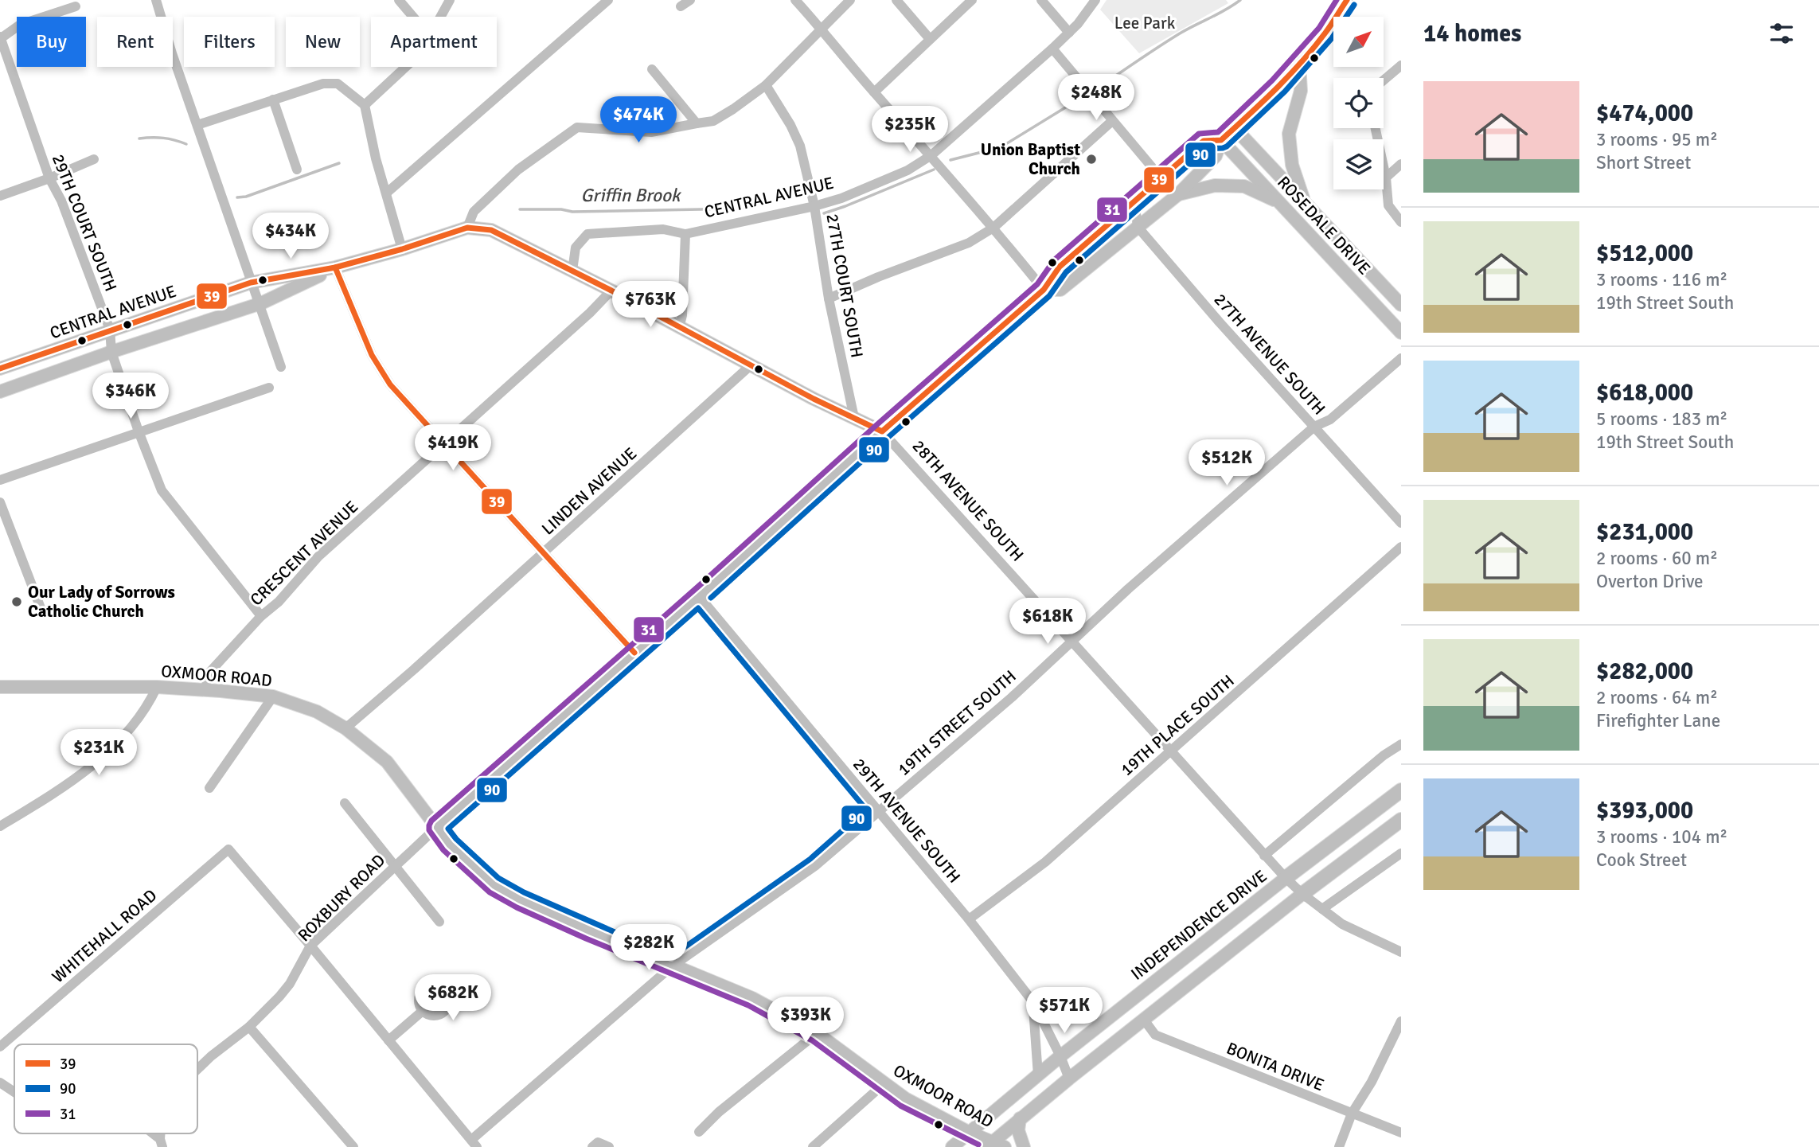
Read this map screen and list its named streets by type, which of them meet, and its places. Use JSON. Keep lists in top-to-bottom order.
{
  "streets": {
    "main road": [
      "CENTRAL AVENUE",
      "ROSEDALE DRIVE",
      "28TH AVENUE SOUTH",
      "OXMOOR ROAD",
      "INDEPENDENCE DRIVE"
    ],
    "street": [
      "29TH COURT SOUTH",
      "27TH COURT SOUTH",
      "27TH AVENUE SOUTH",
      "LINDEN AVENUE",
      "CRESCENT AVENUE",
      "19TH STREET SOUTH",
      "19TH PLACE SOUTH",
      "29TH AVENUE SOUTH",
      "ROXBURY ROAD",
      "WHITEHALL ROAD",
      "BONITA DRIVE"
    ]
  },
  "crossings": [
    ["CENTRAL AVENUE", "29TH COURT SOUTH"],
    ["CENTRAL AVENUE", "27TH COURT SOUTH"],
    ["CENTRAL AVENUE", "28TH AVENUE SOUTH"],
    ["29TH COURT SOUTH", "CRESCENT AVENUE"],
    ["27TH COURT SOUTH", "28TH AVENUE SOUTH"],
    ["27TH AVENUE SOUTH", "19TH STREET SOUTH"],
    ["LINDEN AVENUE", "28TH AVENUE SOUTH"],
    ["LINDEN AVENUE", "OXMOOR ROAD"],
    ["28TH AVENUE SOUTH", "CRESCENT AVENUE"],
    ["28TH AVENUE SOUTH", "19TH STREET SOUTH"],
    ["28TH AVENUE SOUTH", "19TH PLACE SOUTH"],
    ["28TH AVENUE SOUTH", "ROXBURY ROAD"],
    ["28TH AVENUE SOUTH", "INDEPENDENCE DRIVE"],
    ["CRESCENT AVENUE", "OXMOOR ROAD"],
    ["OXMOOR ROAD", "19TH STREET SOUTH"],
    ["OXMOOR ROAD", "ROXBURY ROAD"],
    ["OXMOOR ROAD", "INDEPENDENCE DRIVE"],
    ["19TH STREET SOUTH", "29TH AVENUE SOUTH"],
    ["19TH PLACE SOUTH", "29TH AVENUE SOUTH"],
    ["29TH AVENUE SOUTH", "ROXBURY ROAD"],
    ["29TH AVENUE SOUTH", "INDEPENDENCE DRIVE"],
    ["ROXBURY ROAD", "WHITEHALL ROAD"]
  ],
  "water": ["Griffin Brook"],
  "parks": ["Lee Park"],
  "places": ["Union Baptist Church", "Our Lady of Sorrows Catholic Church"],
  "lines": ["transit line 39", "transit line 31", "transit line 90"],
  "legend": ["39", "90", "31"],
  "north": "top right",
  "page": {
    "heading": "14 homes",
    "chip": [
      "Buy",
      "Rent",
      "Filters",
      "New",
      "Apartment"
    ],
    "list": [
      {
        "name": "$474,000",
        "note": "3 rooms · 95 m² · Short Street"
      },
      {
        "name": "$512,000",
        "note": "3 rooms · 116 m² · 19th Street South"
      },
      {
        "name": "$618,000",
        "note": "5 rooms · 183 m² · 19th Street South"
      },
      {
        "name": "$231,000",
        "note": "2 rooms · 60 m² · Overton Drive"
      },
      {
        "name": "$282,000",
        "note": "2 rooms · 64 m² · Firefighter Lane"
      },
      {
        "name": "$393,000",
        "note": "3 rooms · 104 m² · Cook Street"
      }
    ],
    "price": [
      "$248K",
      "$474K",
      "$235K",
      "$434K",
      "$763K",
      "$346K",
      "$419K",
      "$512K",
      "$618K",
      "$231K",
      "$282K",
      "$682K",
      "$571K",
      "$393K"
    ]
  }
}
